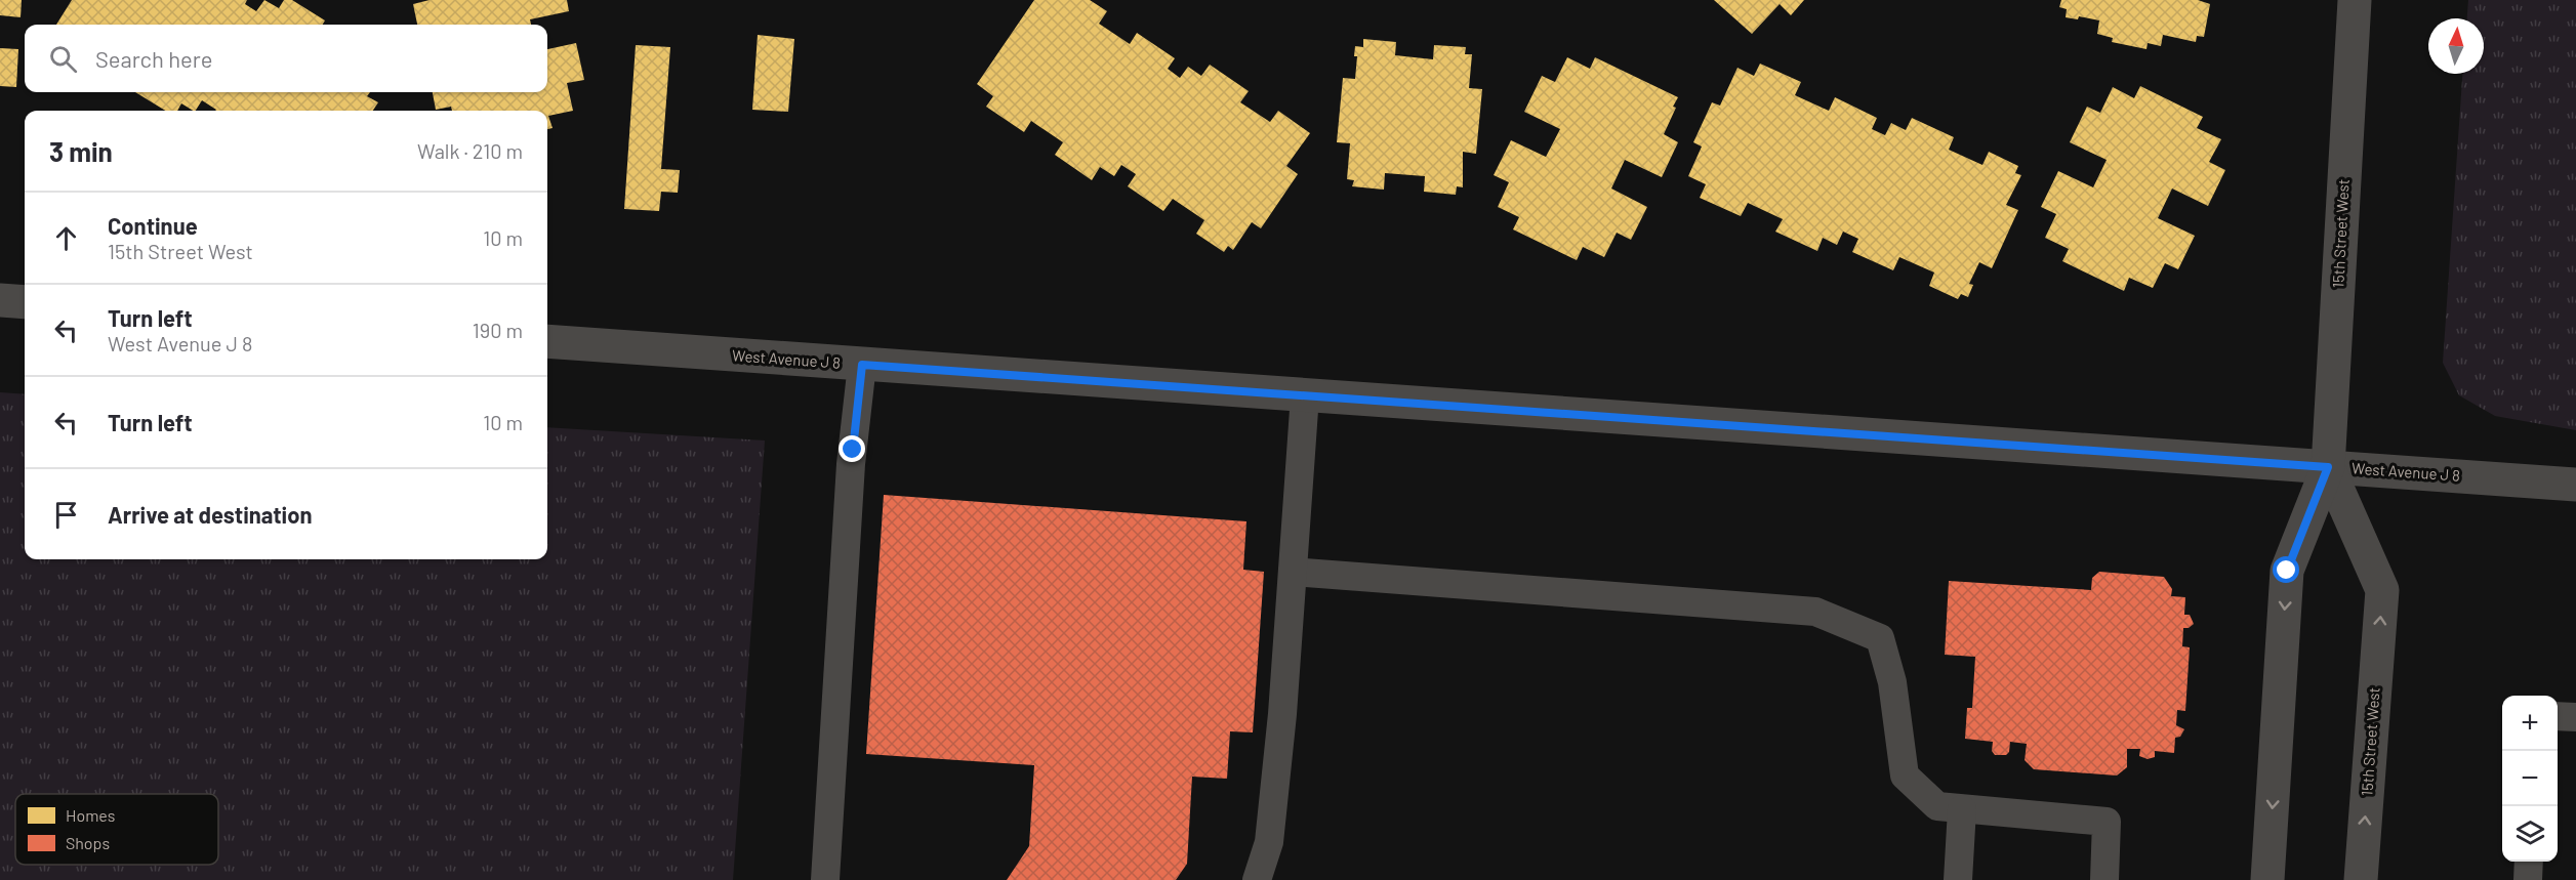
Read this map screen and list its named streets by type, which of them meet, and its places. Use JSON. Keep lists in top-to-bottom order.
{
  "streets": {
    "street": ["15th Street West", "West Avenue J 8"]
  },
  "crossings": [
    ["15th Street West", "West Avenue J 8"]
  ],
  "legend": ["Homes", "Shops"],
  "north": "top",
  "page": {
    "search": "Search here",
    "heading": ["3 min", "Walk · 210 m"],
    "list": [
      ["Continue", "15th Street West", "10 m"],
      ["Turn left", "West Avenue J 8", "190 m"],
      ["Turn left", "10 m"],
      "Arrive at destination"
    ],
    "map_buttons": ["+", "−"]
  }
}
